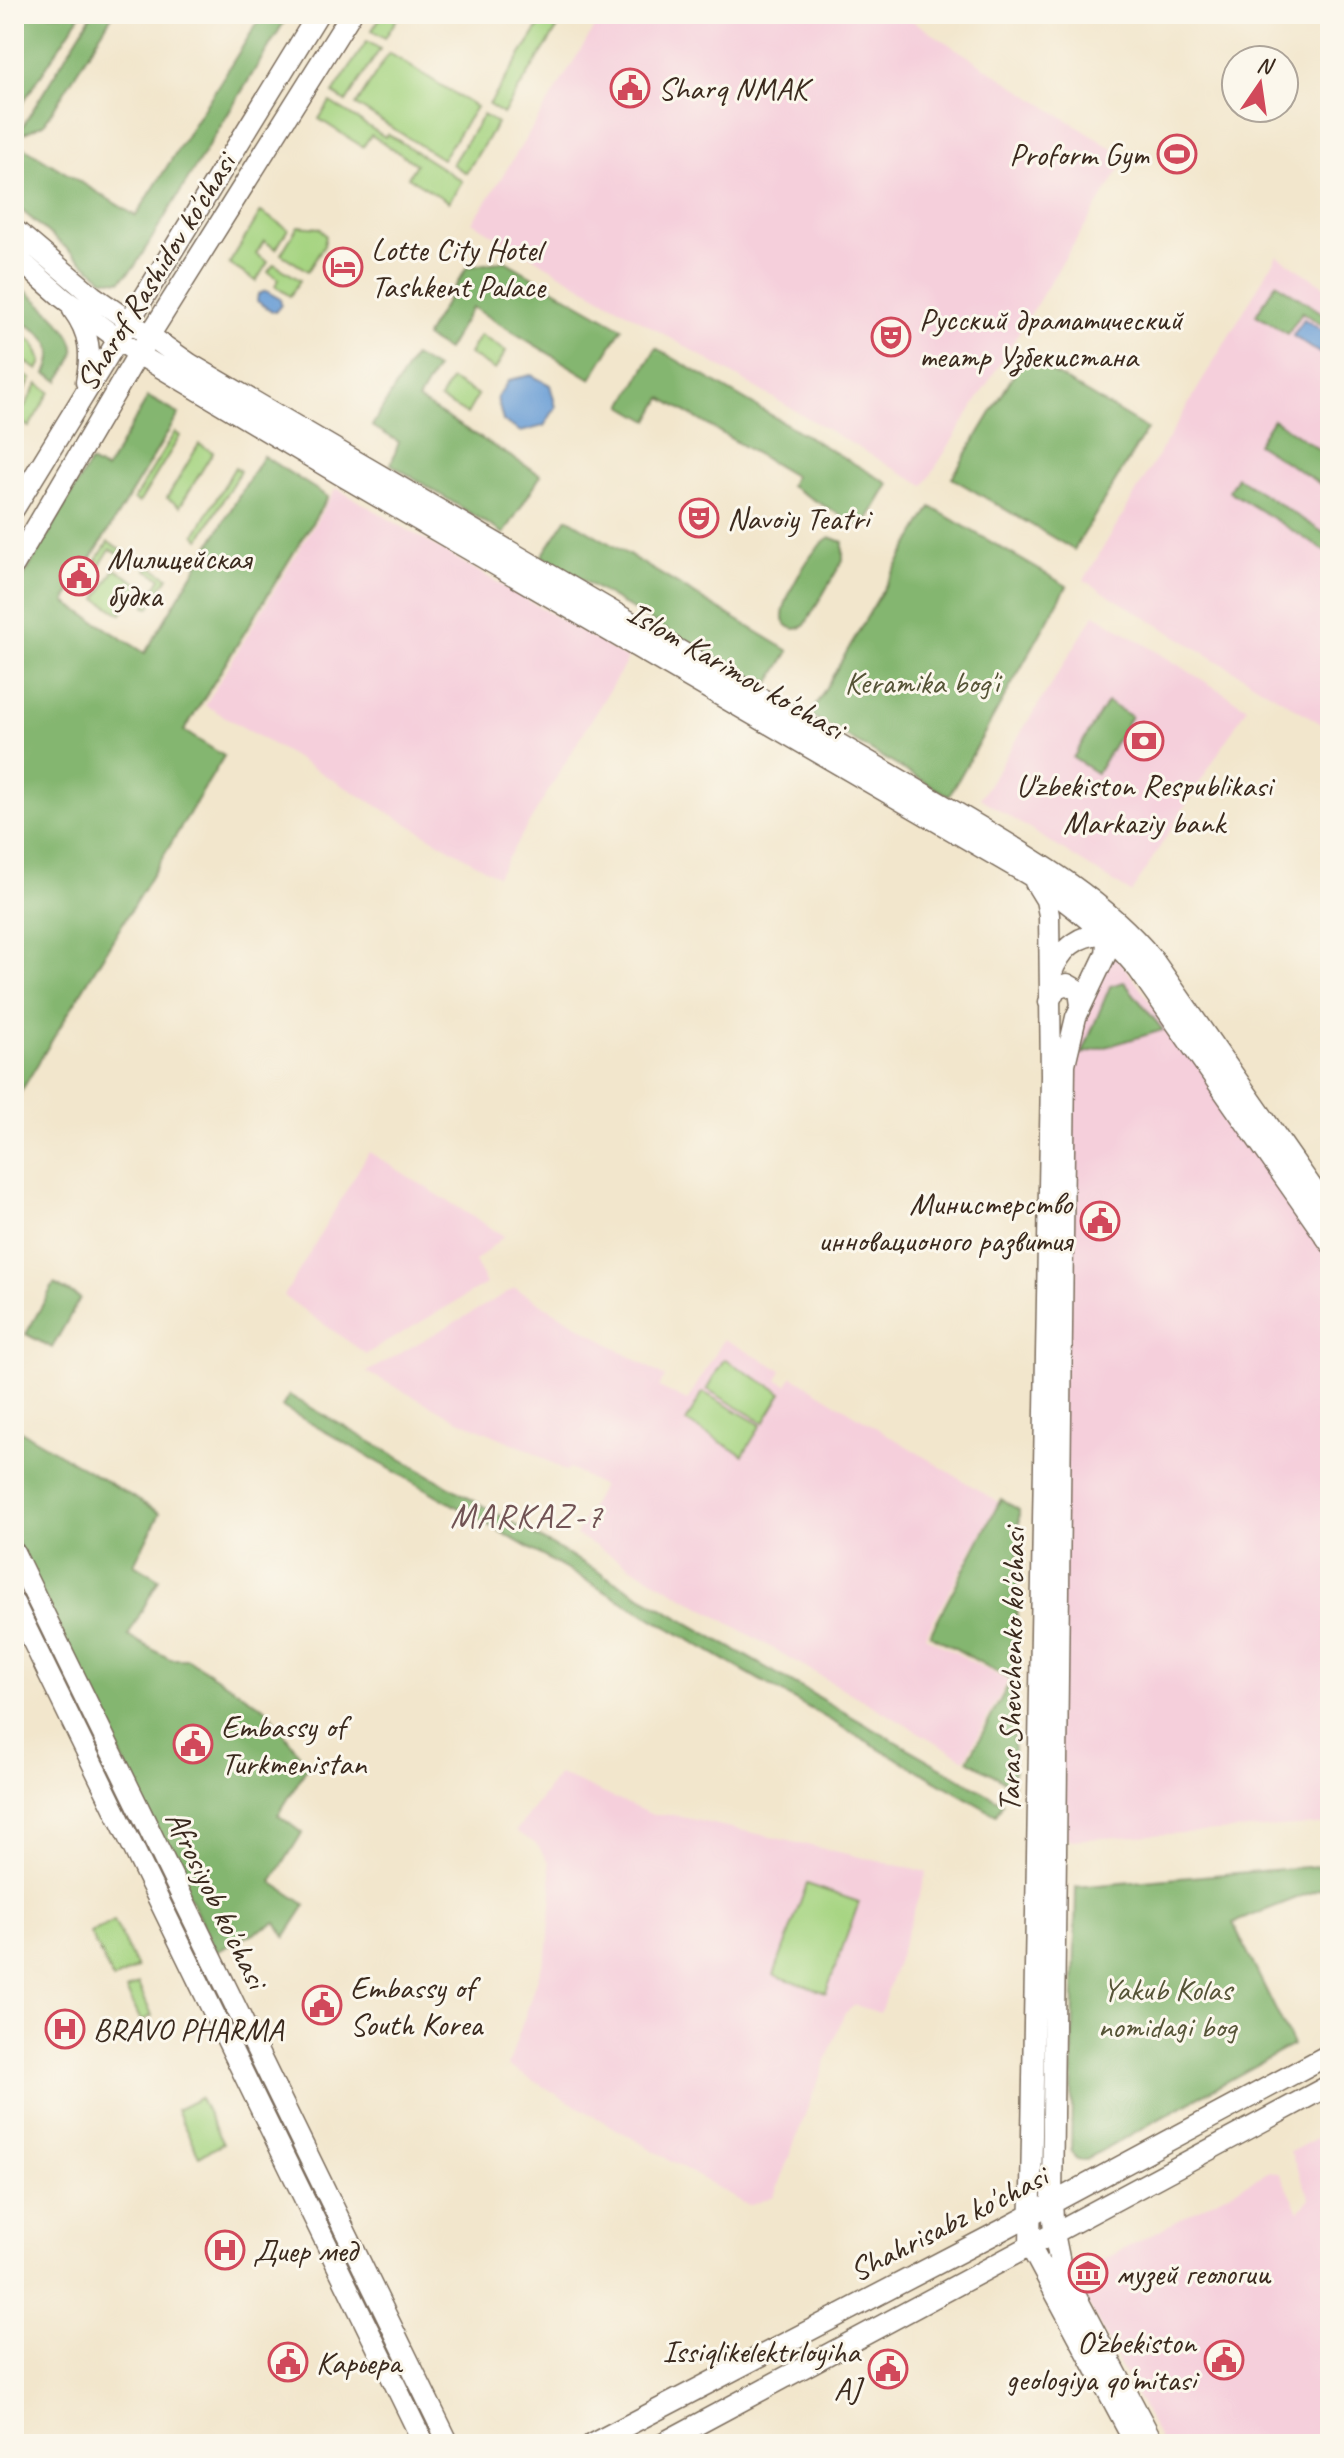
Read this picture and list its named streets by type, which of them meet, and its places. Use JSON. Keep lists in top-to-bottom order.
{
  "streets": {
    "main road": [
      "Sharof Rashidov ko'chasi",
      "Islom Karimov ko'chasi",
      "Taras Shevchenko ko'chasi",
      "Afrosiyob ko'chasi",
      "Shahrisabz ko'chasi"
    ]
  },
  "crossings": [
    ["Sharof Rashidov ko'chasi", "Islom Karimov ko'chasi"],
    ["Islom Karimov ko'chasi", "Taras Shevchenko ko'chasi"],
    ["Taras Shevchenko ko'chasi", "Shahrisabz ko'chasi"]
  ],
  "districts": ["MARKAZ-7"],
  "parks": ["Keramika bog'i", "Yakub Kolas nomidagi bog"],
  "places": {
    "public building": [
      "Sharq NMAK",
      "Милицейская будка",
      "Министерство инновационого развития",
      "Embassy of Turkmenistan",
      "Embassy of South Korea",
      "O‘zbekiston geologiya qo‘mitasi",
      "Карьера",
      "Issiqlikelektrloyiha AJ"
    ],
    "sports": ["Proform Gym"],
    "hotel": ["Lotte City Hotel Tashkent Palace"],
    "theatre": ["Русский драматический театр Узбекистана", "Navoiy Teatri"],
    "bank": ["U'zbekiston Respublikasi Markaziy bank"],
    "hospital": ["BRAVO PHARMA", "Диер мед"],
    "museum": ["музей геологии"]
  },
  "north": "top"
}
